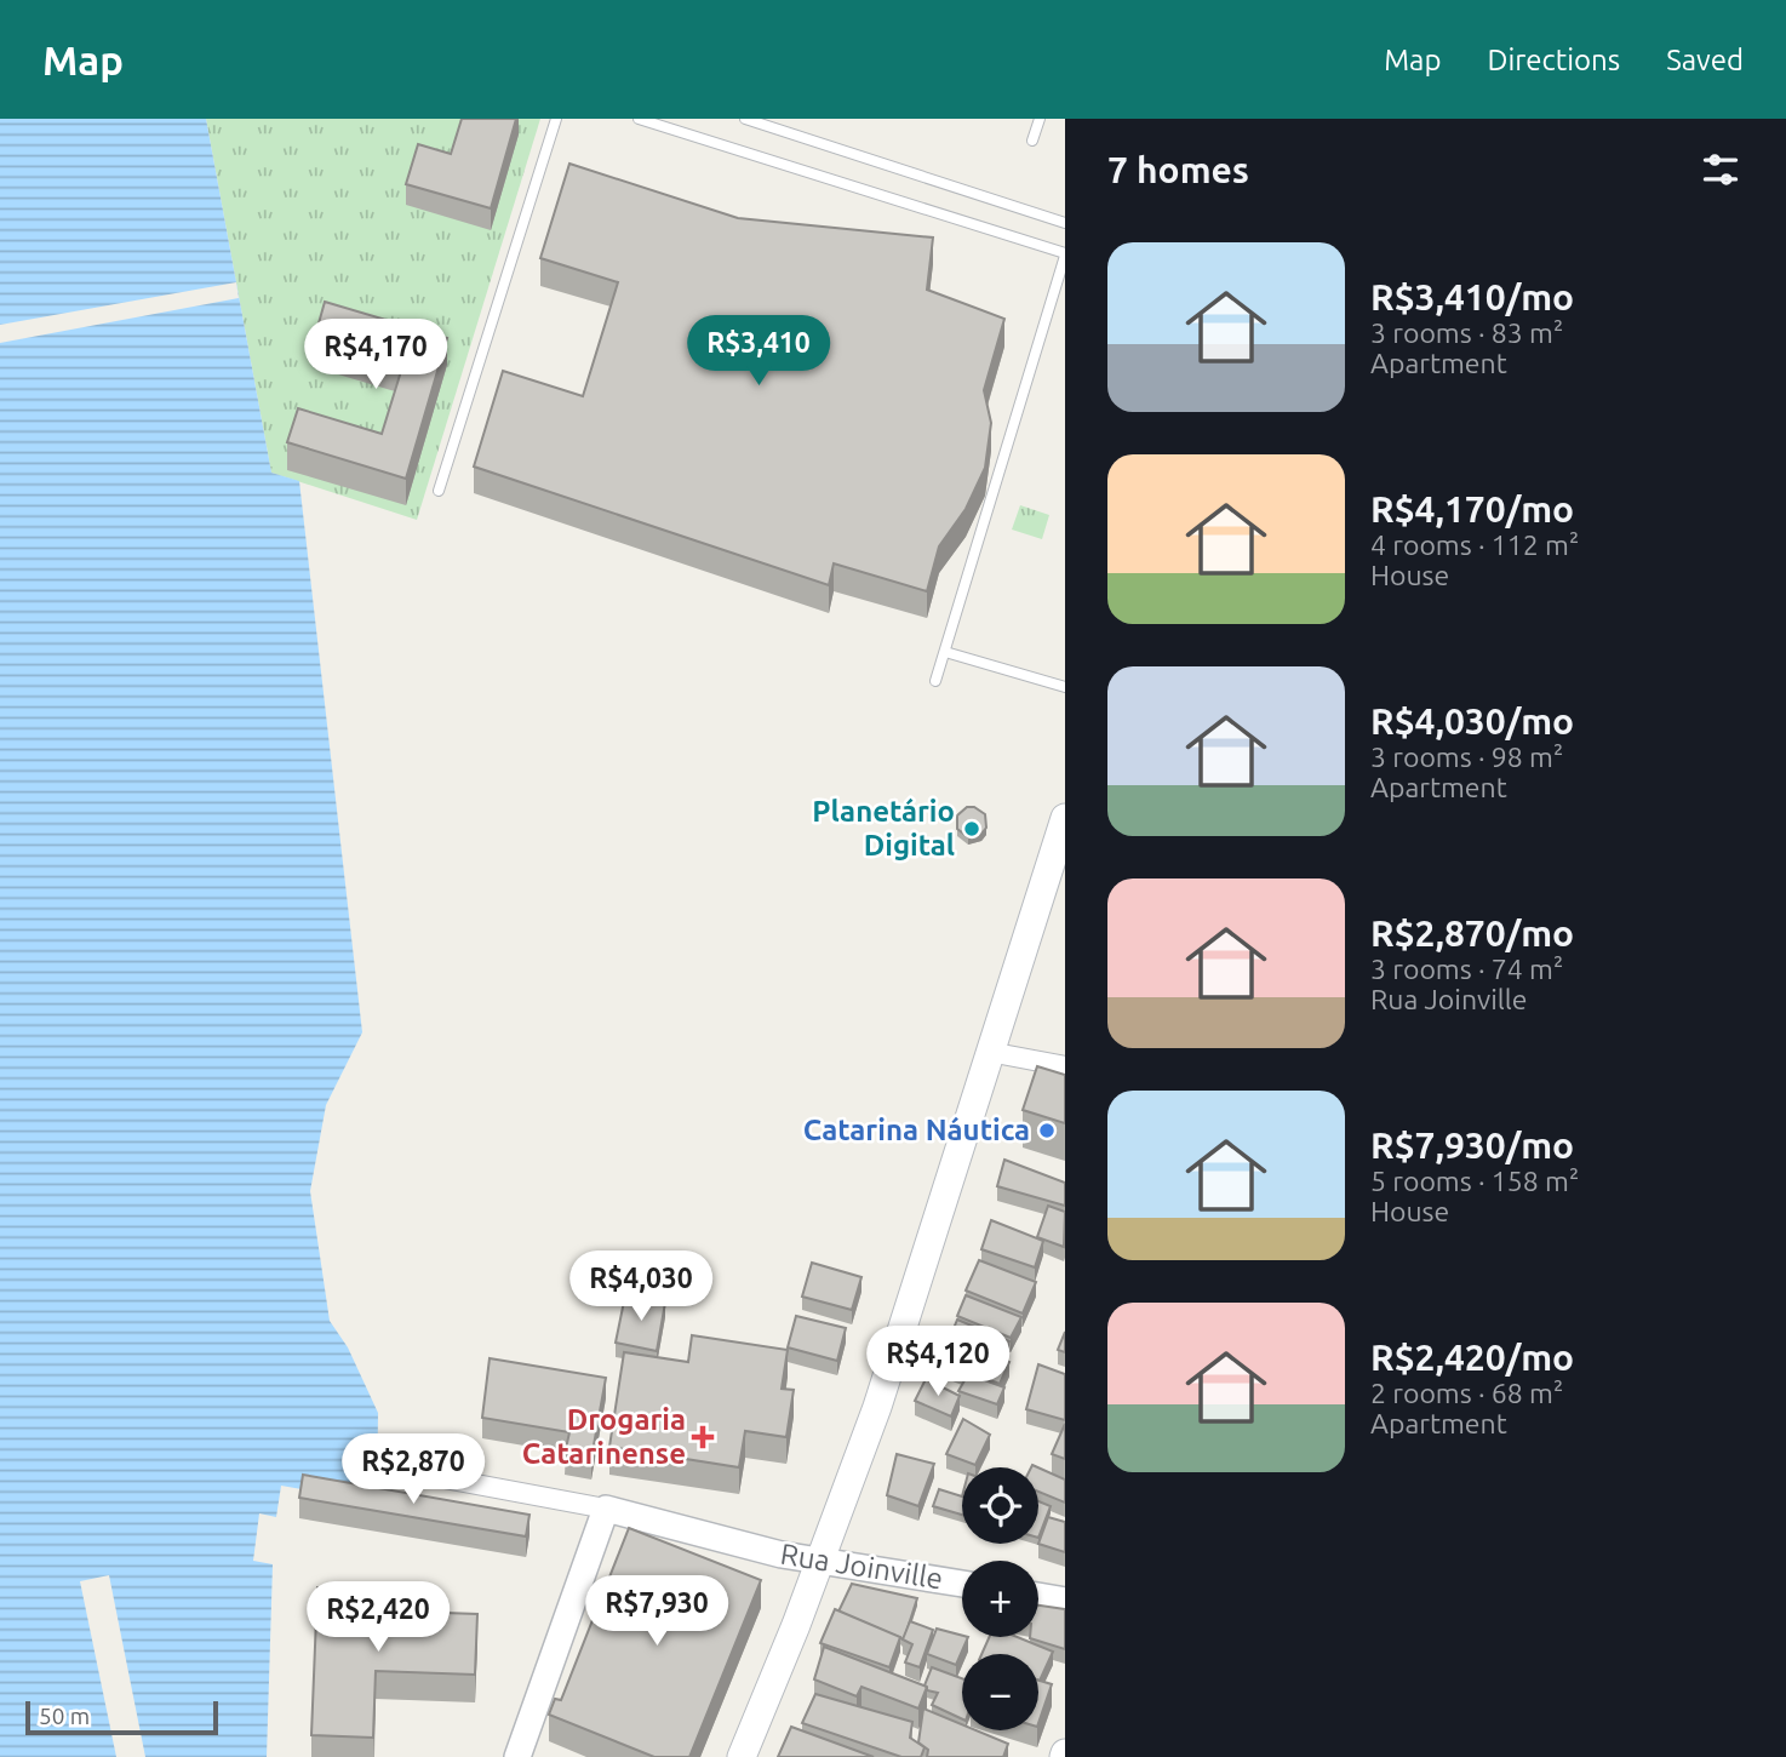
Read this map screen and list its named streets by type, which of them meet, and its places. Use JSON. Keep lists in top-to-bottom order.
{
  "streets": {
    "street": ["Rua Joinville"]
  },
  "places": {
    "other": ["Planetário Digital", "Catarina Náutica"],
    "health": ["Drogaria Catarinense"]
  },
  "scale_bar": "50 m",
  "page": {
    "header": "Map",
    "nav": ["Map", "Directions", "Saved"],
    "heading": "7 homes",
    "list": [
      {
        "name": "R$3,410/mo",
        "note": "3 rooms · 83 m² · Apartment"
      },
      {
        "name": "R$4,170/mo",
        "note": "4 rooms · 112 m² · House"
      },
      {
        "name": "R$4,030/mo",
        "note": "3 rooms · 98 m² · Apartment"
      },
      {
        "name": "R$2,870/mo",
        "note": "3 rooms · 74 m² · Rua Joinville"
      },
      {
        "name": "R$7,930/mo",
        "note": "5 rooms · 158 m² · House"
      },
      {
        "name": "R$2,420/mo",
        "note": "2 rooms · 68 m² · Apartment"
      }
    ],
    "price": [
      "R$3,410",
      "R$4,170",
      "R$4,030",
      "R$4,120",
      "R$2,870",
      "R$7,930",
      "R$2,420"
    ],
    "map_buttons": ["+", "−"],
    "scale": "50 m"
  }
}
